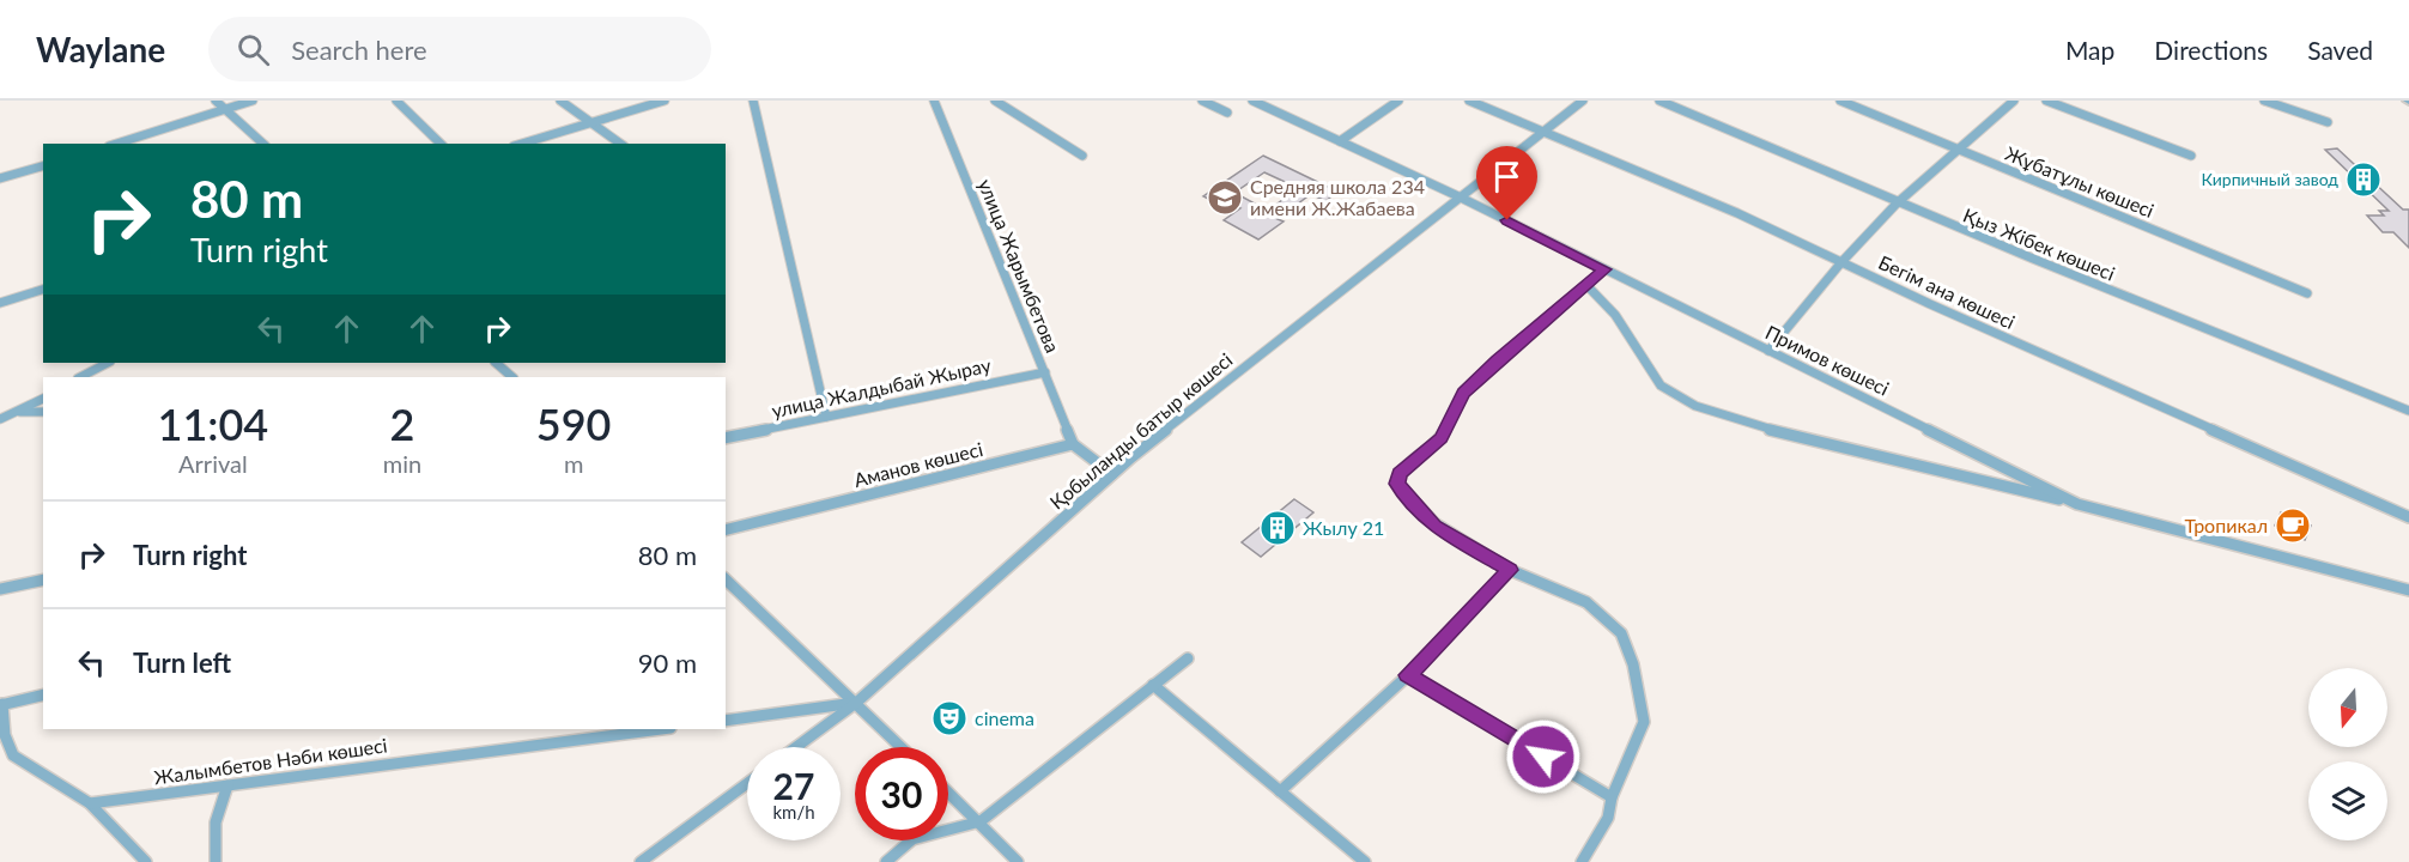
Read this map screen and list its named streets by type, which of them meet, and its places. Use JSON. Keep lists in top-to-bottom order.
{
  "streets": {
    "street": [
      "Жұбатұлы көшесі",
      "Қыз Жібек көшесі",
      "улица Жарымбетова",
      "Бегім ана көшесі",
      "Примов көшесі",
      "улица Жалдыбай Жырау",
      "Қобыланды батыр көшесі",
      "Аманов көшесі",
      "Жалымбетов Нәби көшесі"
    ]
  },
  "crossings": [
    ["улица Жарымбетова", "улица Жалдыбай Жырау"],
    ["улица Жарымбетова", "Аманов көшесі"],
    ["Бегім ана көшесі", "Қобыланды батыр көшесі"],
    ["Примов көшесі", "Қобыланды батыр көшесі"]
  ],
  "places": {
    "building": ["Кирпичный завод", "Жылу 21"],
    "school or university": ["Средняя школа 234 имени Ж.Жабаева"],
    "cafe": ["Тропикал"],
    "theatre": ["cinema"]
  },
  "north": "bottom",
  "page": {
    "header": "Waylane",
    "search": "Search here",
    "nav": ["Map", "Directions", "Saved"],
    "turn": ["80 m", "Turn right"],
    "eta": [
      "11:04",
      "Arrival",
      "2",
      "min",
      "590",
      "m"
    ],
    "list": [
      {
        "name": "Turn right",
        "value": "80 m"
      },
      {
        "name": "Turn left",
        "value": "90 m"
      }
    ],
    "speed": "27 km/h",
    "limit": "30"
  }
}
